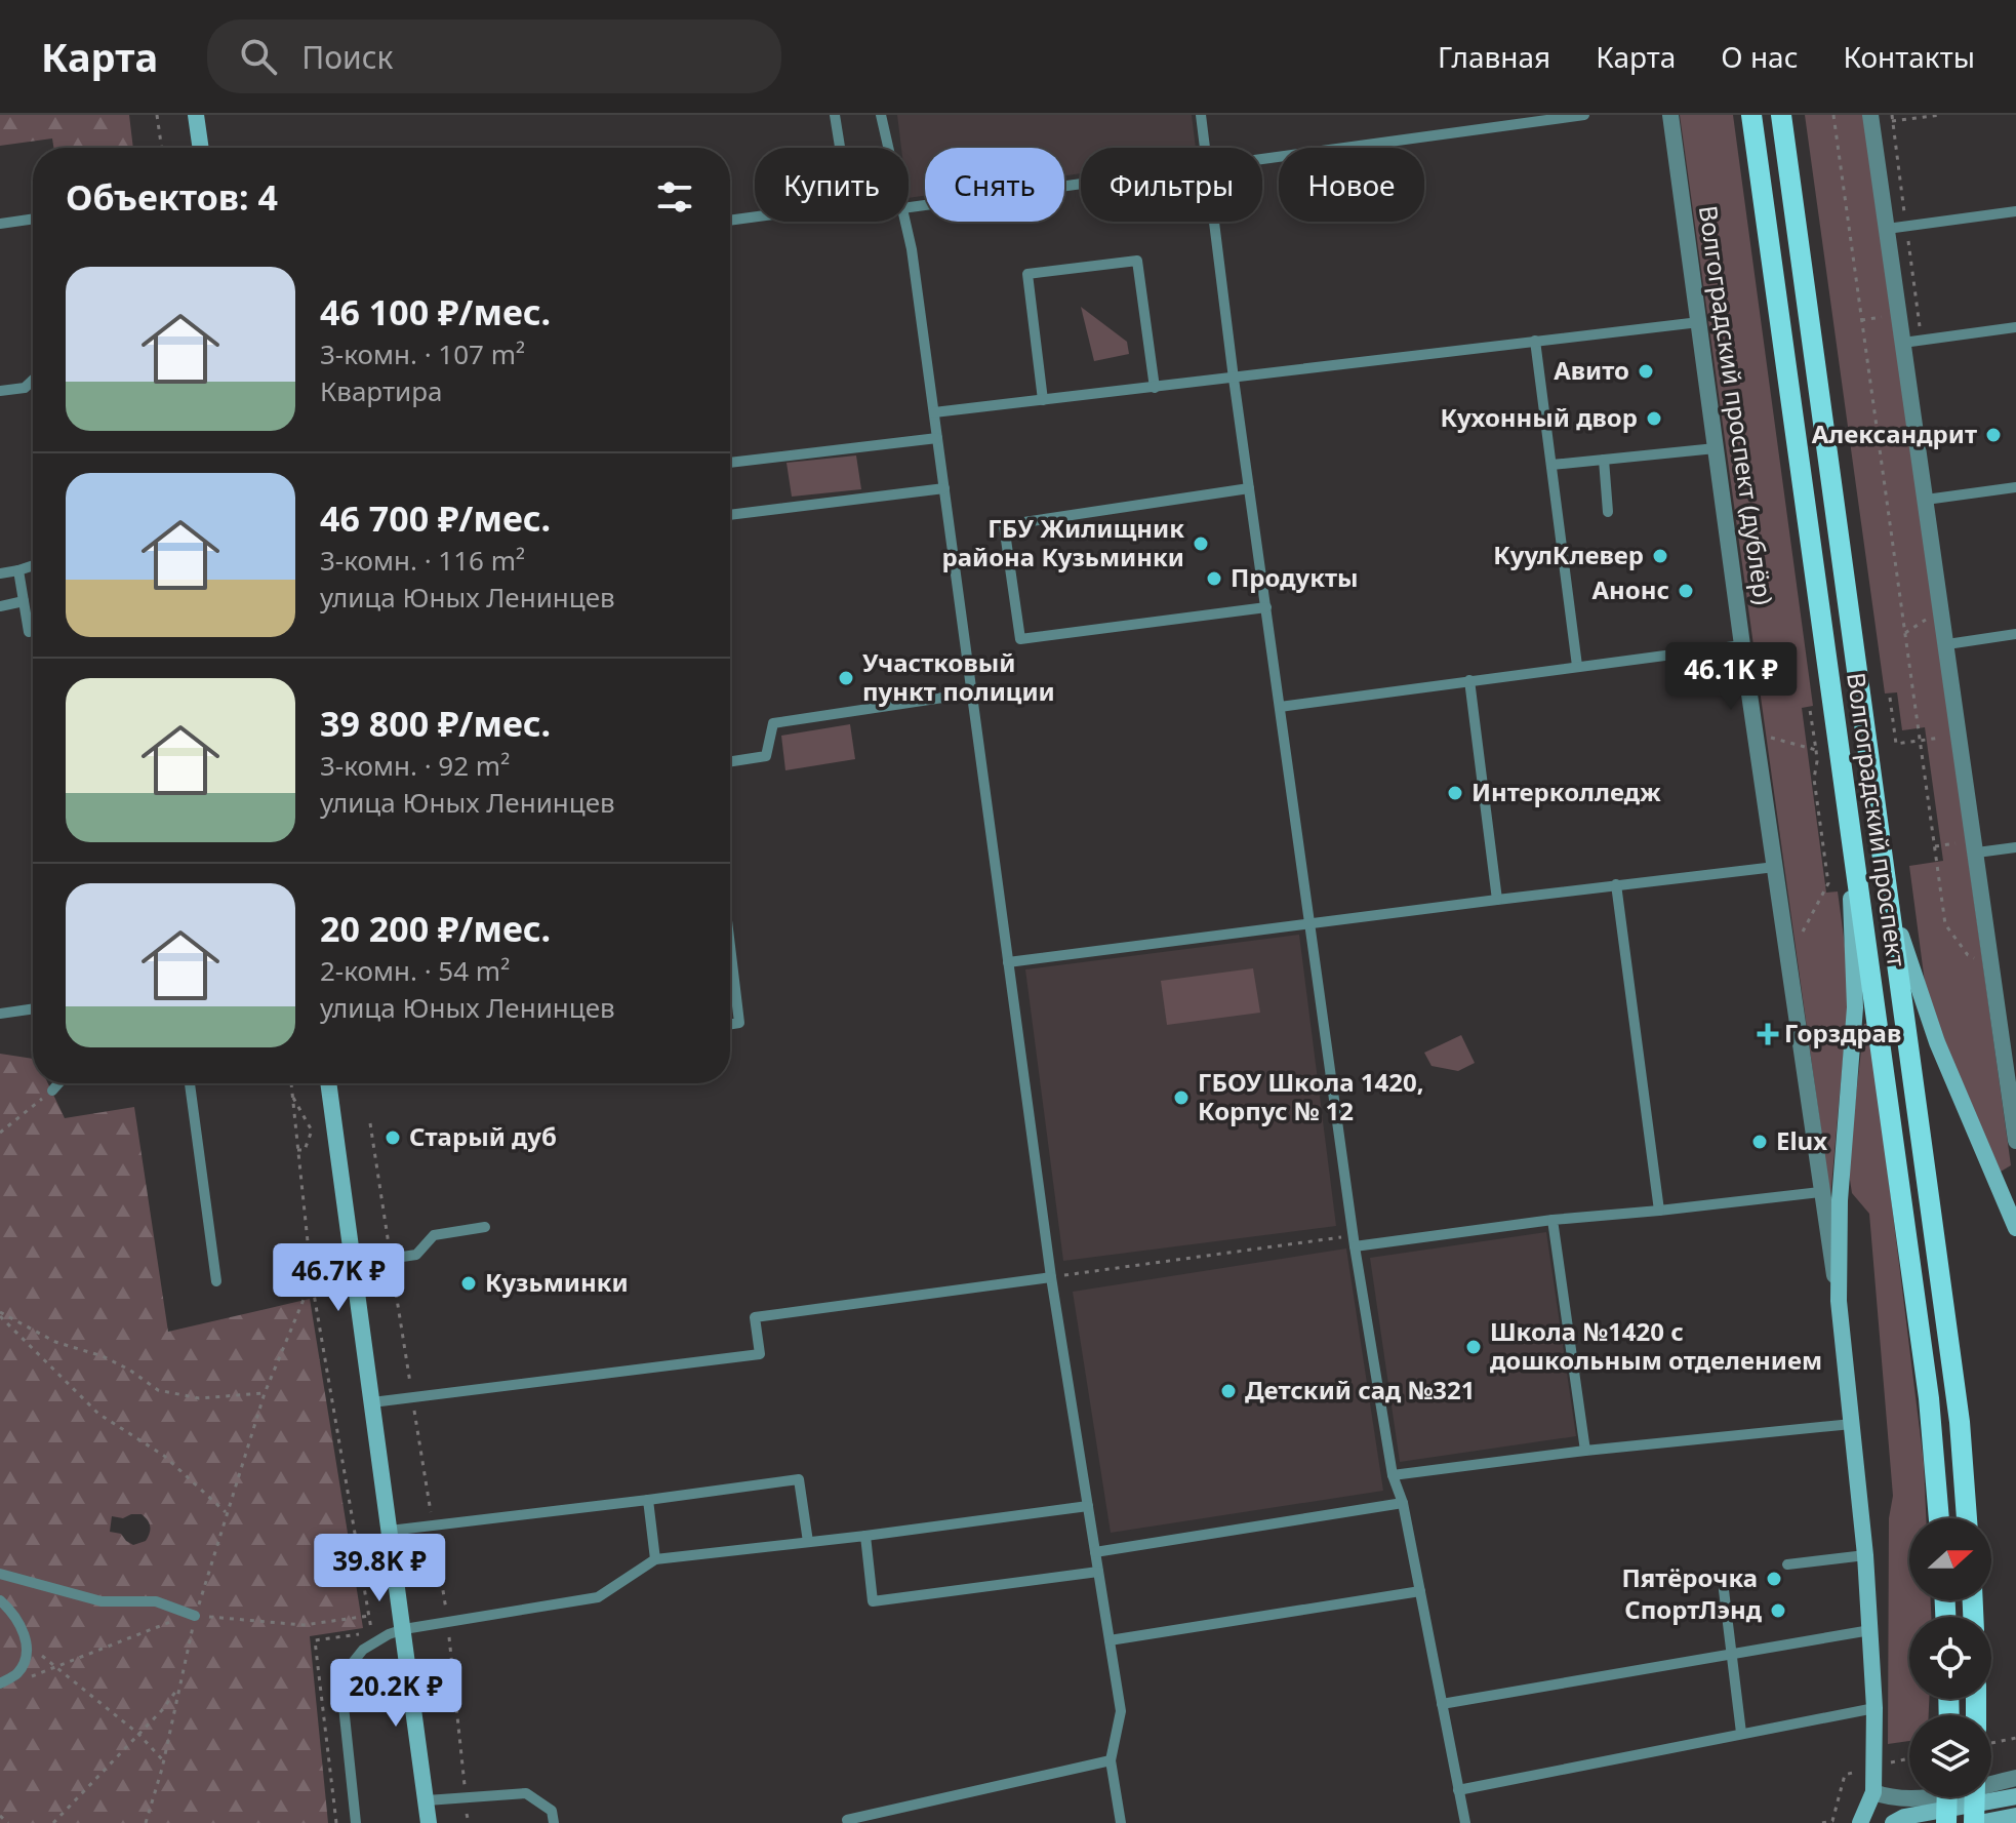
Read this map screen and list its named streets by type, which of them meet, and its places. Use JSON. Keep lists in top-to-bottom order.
{
  "streets": {
    "main road": ["Волгоградский проспект (дублёр)", "Волгоградский проспект"]
  },
  "places": {
    "other": [
      "Авито",
      "Кухонный двор",
      "Александрит",
      "ГБУ Жилищник района Кузьминки",
      "КуулКлевер",
      "Продукты",
      "Анонс",
      "Участковый пункт полиции",
      "Интерколледж",
      "ГБОУ Школа 1420, Корпус № 12",
      "Старый дуб",
      "Elux",
      "Кузьминки",
      "Школа №1420 с дошкольным отделением",
      "Детский сад №321",
      "Пятёрочка",
      "СпортЛэнд"
    ],
    "health": ["Горздрав"]
  },
  "north": "right",
  "page": {
    "header": "Карта",
    "search": "Поиск",
    "nav": [
      "Главная",
      "Карта",
      "О нас",
      "Контакты"
    ],
    "chip": [
      "Купить",
      "Снять",
      "Фильтры",
      "Новое"
    ],
    "heading": "Объектов: 4",
    "list": [
      {
        "name": "46 100 ₽/мес.",
        "note": "3-комн. · 107 m² · Квартира"
      },
      {
        "name": "46 700 ₽/мес.",
        "note": "3-комн. · 116 m² · улица Юных Ленинцев"
      },
      {
        "name": "39 800 ₽/мес.",
        "note": "3-комн. · 92 m² · улица Юных Ленинцев"
      },
      {
        "name": "20 200 ₽/мес.",
        "note": "2-комн. · 54 m² · улица Юных Ленинцев"
      }
    ],
    "price": [
      "46.1K ₽",
      "46.7K ₽",
      "39.8K ₽",
      "20.2K ₽"
    ]
  }
}
